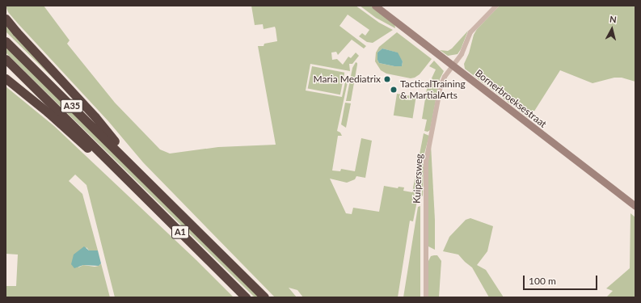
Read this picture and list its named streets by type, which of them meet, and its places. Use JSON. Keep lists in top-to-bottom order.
{
  "streets": {
    "highway": ["A35", "A1"],
    "main road": ["Bornerbroeksestraat"],
    "street": ["Kuipersweg"]
  },
  "crossings": [
    ["Bornerbroeksestraat", "Kuipersweg"],
    ["A35", "A1"]
  ],
  "places": ["Maria Mediatrix", "TacticalTraining & MartialArts"],
  "scale_bar": "100 m",
  "north": "top"
}
